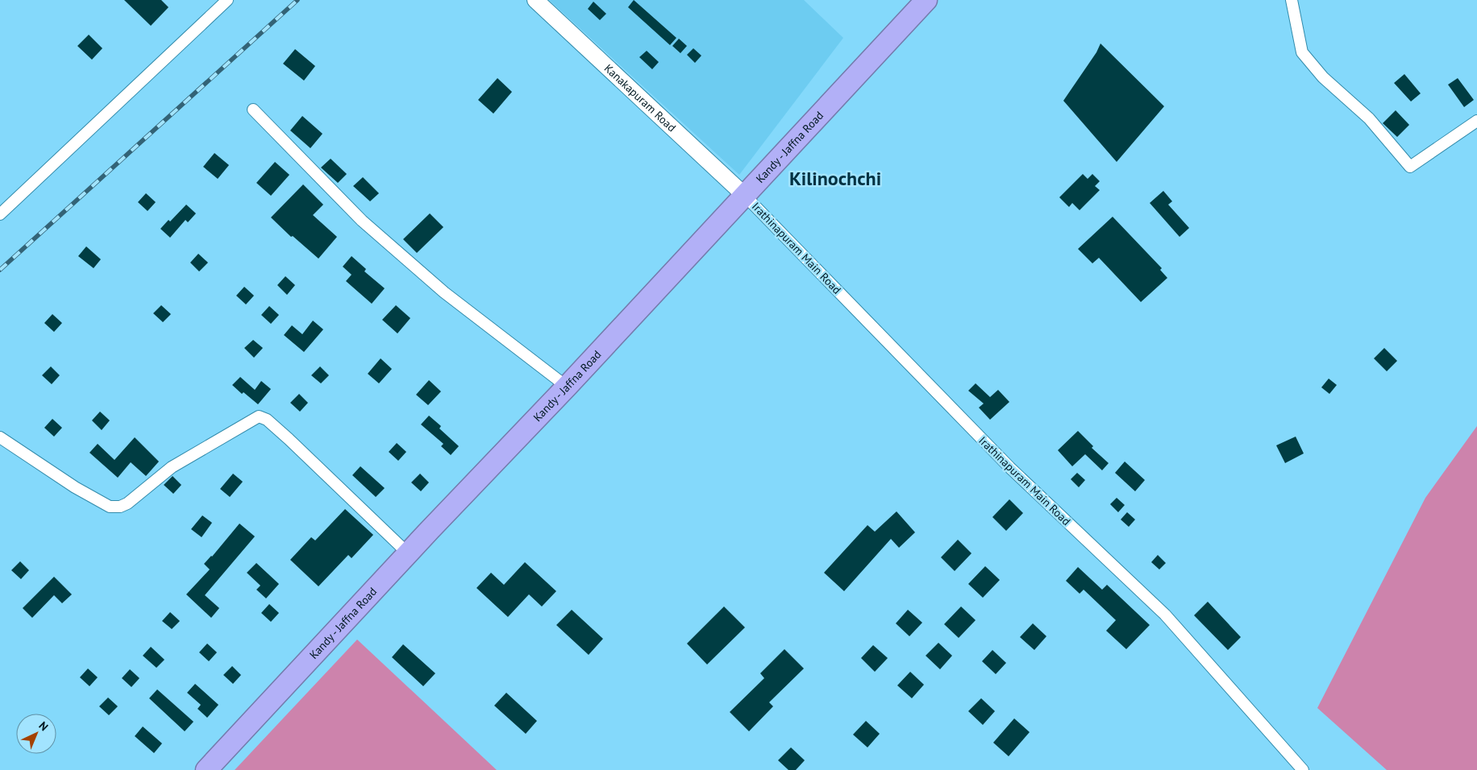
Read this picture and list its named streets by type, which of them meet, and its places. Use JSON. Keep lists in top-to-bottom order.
{
  "streets": {
    "highway": ["Kandy - Jaffna Road"],
    "street": ["Kanakapuram Road", "Irathinapuram Main Road"]
  },
  "crossings": [
    ["Kanakapuram Road", "Kandy - Jaffna Road"],
    ["Kanakapuram Road", "Irathinapuram Main Road"],
    ["Kandy - Jaffna Road", "Irathinapuram Main Road"]
  ],
  "districts": ["Kilinochchi"],
  "north": "top right"
}
